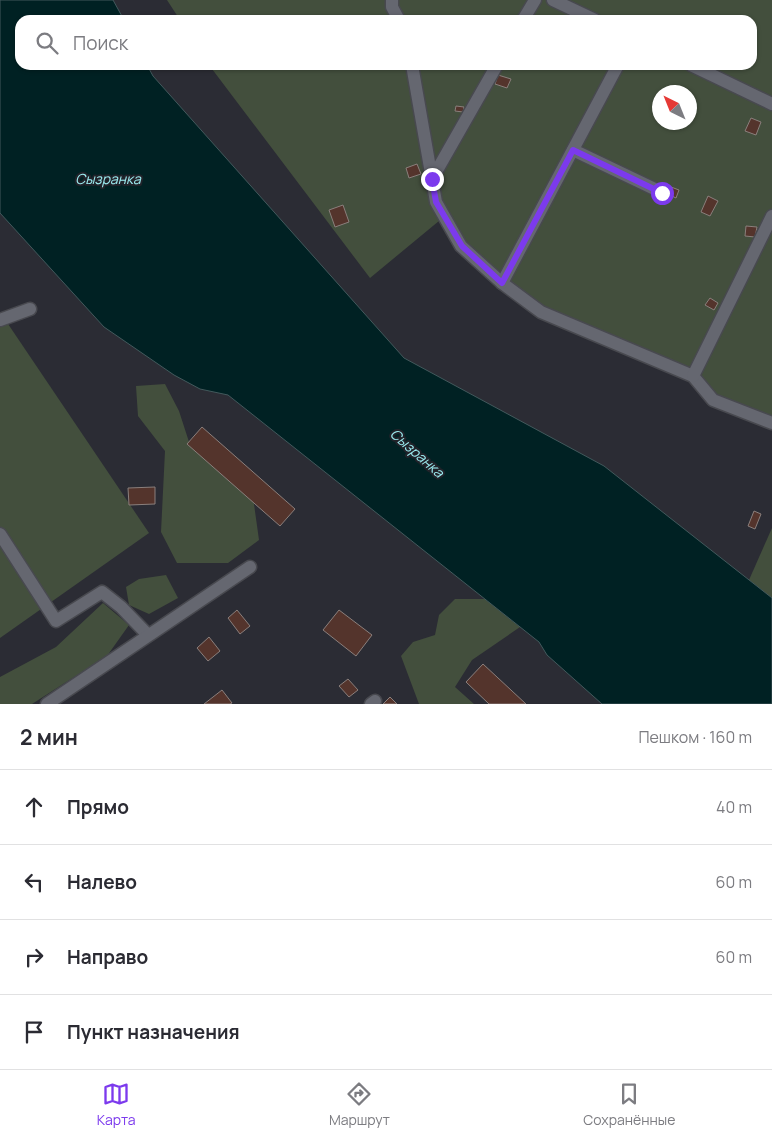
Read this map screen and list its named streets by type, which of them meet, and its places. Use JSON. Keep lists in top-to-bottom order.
{
  "water": ["Сызранка"],
  "north": "top left",
  "page": {
    "search": "Поиск",
    "heading": ["2 мин", "Пешком · 160 m"],
    "list": [
      ["Прямо", "40 m"],
      ["Налево", "60 m"],
      ["Направо", "60 m"],
      "Пункт назначения"
    ],
    "nav": ["Карта", "Маршрут", "Сохранённые"]
  }
}
